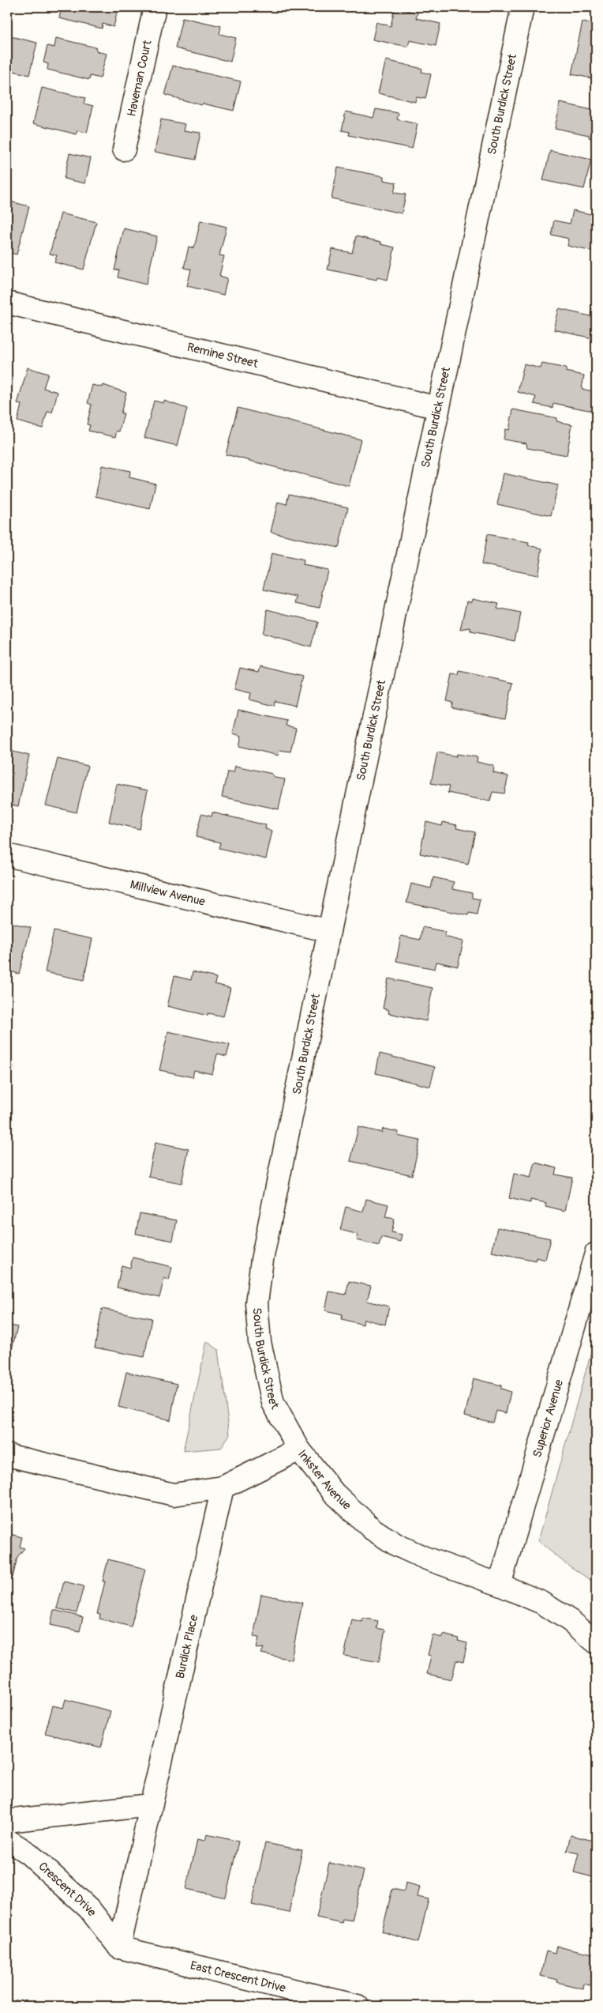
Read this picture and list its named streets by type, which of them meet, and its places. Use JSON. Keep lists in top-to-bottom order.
{
  "streets": {
    "street": [
      "Haveman Court",
      "South Burdick Street",
      "Remine Street",
      "Millview Avenue",
      "Superior Avenue",
      "Inkster Avenue",
      "Burdick Place",
      "Crescent Drive",
      "East Crescent Drive"
    ]
  },
  "crossings": [
    ["South Burdick Street", "Remine Street"],
    ["South Burdick Street", "Millview Avenue"],
    ["South Burdick Street", "Inkster Avenue"],
    ["Superior Avenue", "Inkster Avenue"],
    ["Inkster Avenue", "Burdick Place"],
    ["Burdick Place", "Crescent Drive"],
    ["Burdick Place", "East Crescent Drive"],
    ["Crescent Drive", "East Crescent Drive"]
  ]
}
